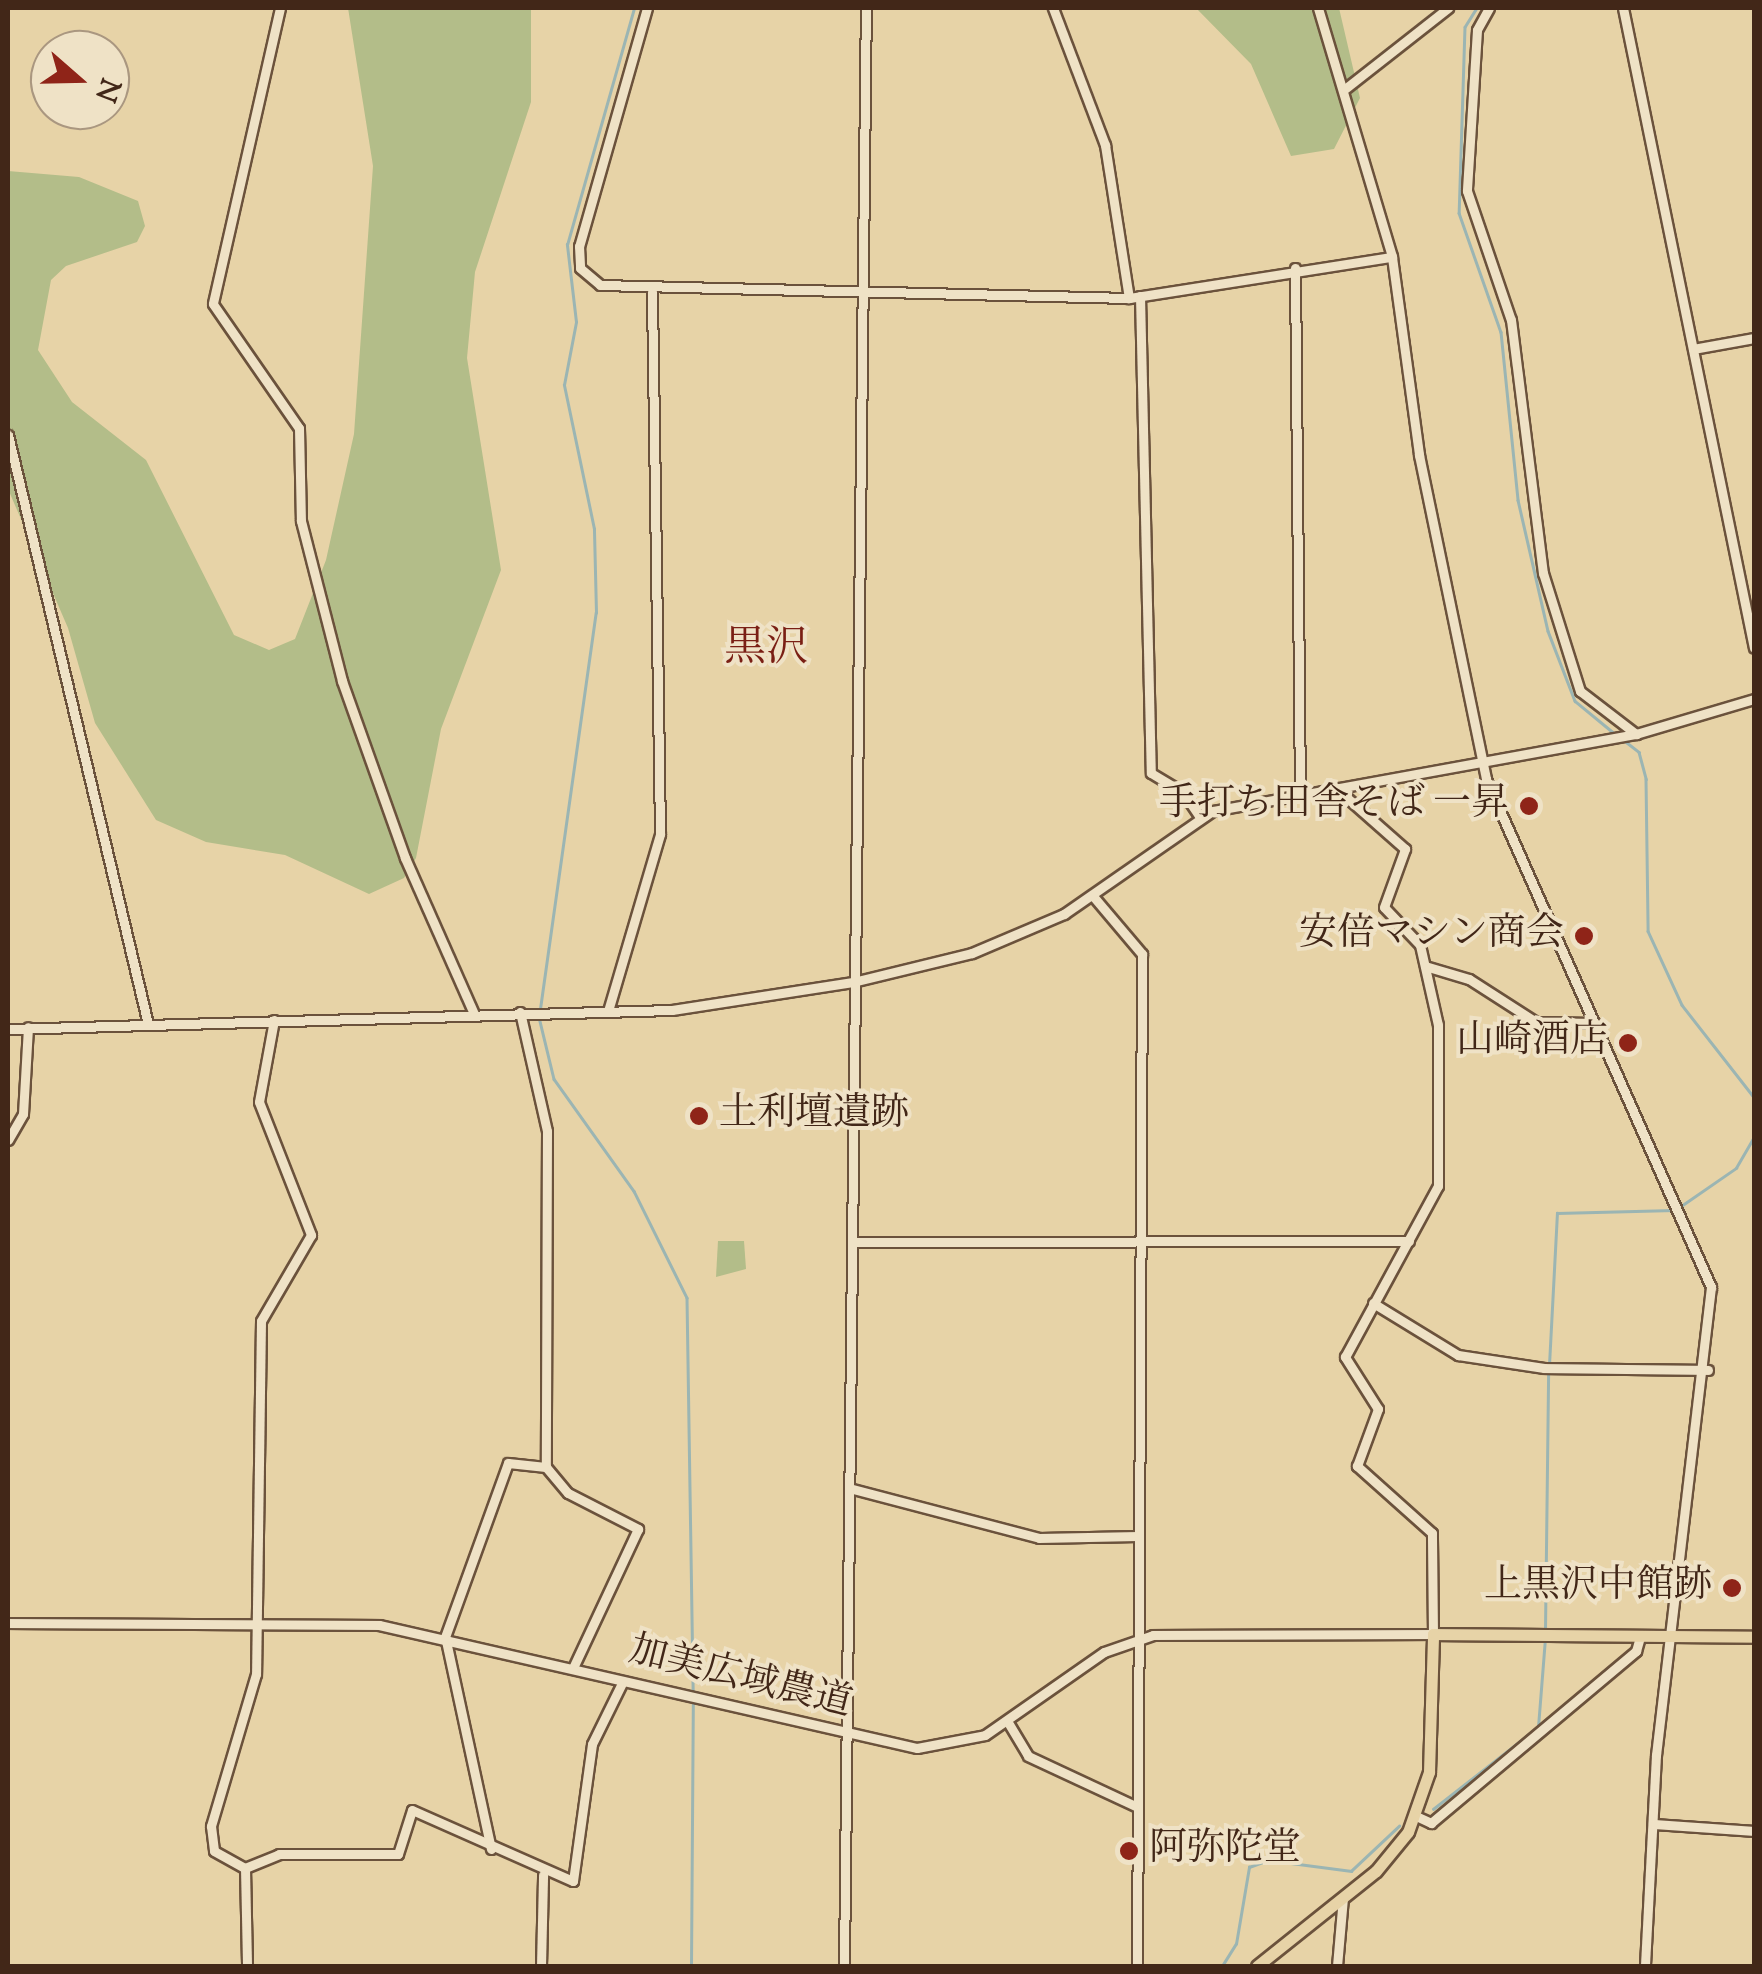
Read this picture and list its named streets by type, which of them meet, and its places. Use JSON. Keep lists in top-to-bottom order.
{
  "streets": {
    "street": ["加美広域農道"]
  },
  "districts": ["黒沢"],
  "places": [
    "手打ち田舎そば 一昇",
    "安倍マシン商会",
    "山崎酒店",
    "土利壇遺跡",
    "上黒沢中館跡",
    "阿弥陀堂"
  ],
  "north": "right"
}
